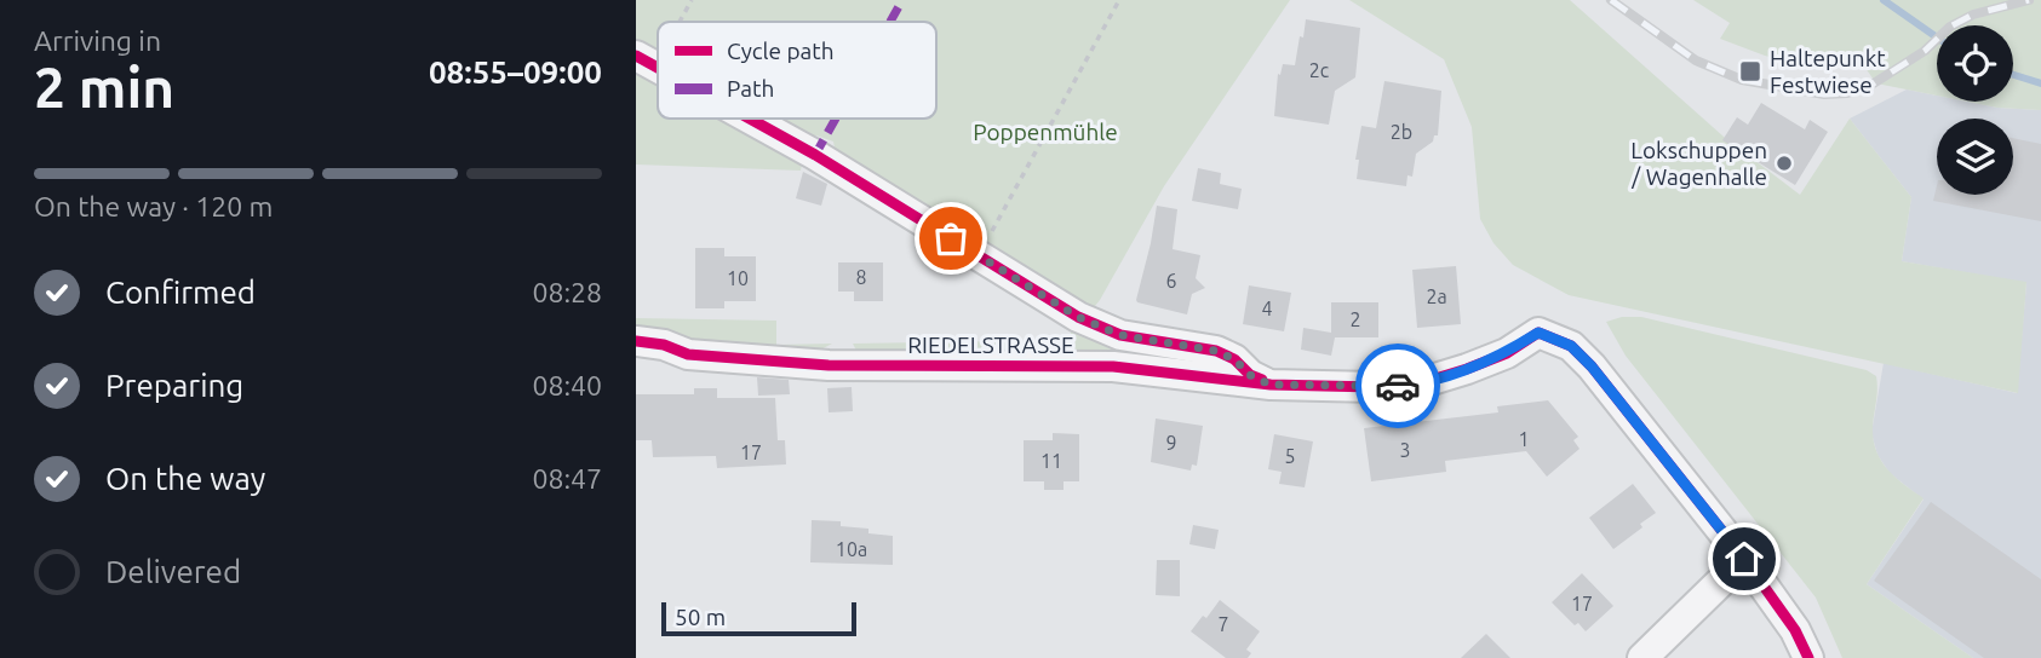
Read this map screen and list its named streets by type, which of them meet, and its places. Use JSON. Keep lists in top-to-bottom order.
{
  "streets": {
    "street": ["RIEDELSTRASSE"]
  },
  "parks": ["Poppenmühle"],
  "places": {
    "transit": ["Haltepunkt Festwiese"],
    "other": ["Lokschuppen / Wagenhalle"]
  },
  "house_numbers": [
    "2c",
    "2b",
    "8",
    "10",
    "6",
    "2a",
    "4",
    "2",
    "1",
    "9",
    "3",
    "17",
    "5",
    "11",
    "10a",
    "17",
    "7"
  ],
  "legend": ["Cycle path", "Path"],
  "scale_bar": "50 m",
  "page": {
    "heading": ["2 min", "Arriving in", "08:55–09:00"],
    "bar": "On the way · 120 m",
    "list": [
      ["Confirmed", "08:28"],
      ["Preparing", "08:40"],
      ["On the way", "08:47"],
      "Delivered"
    ],
    "scale": "50 m"
  }
}
